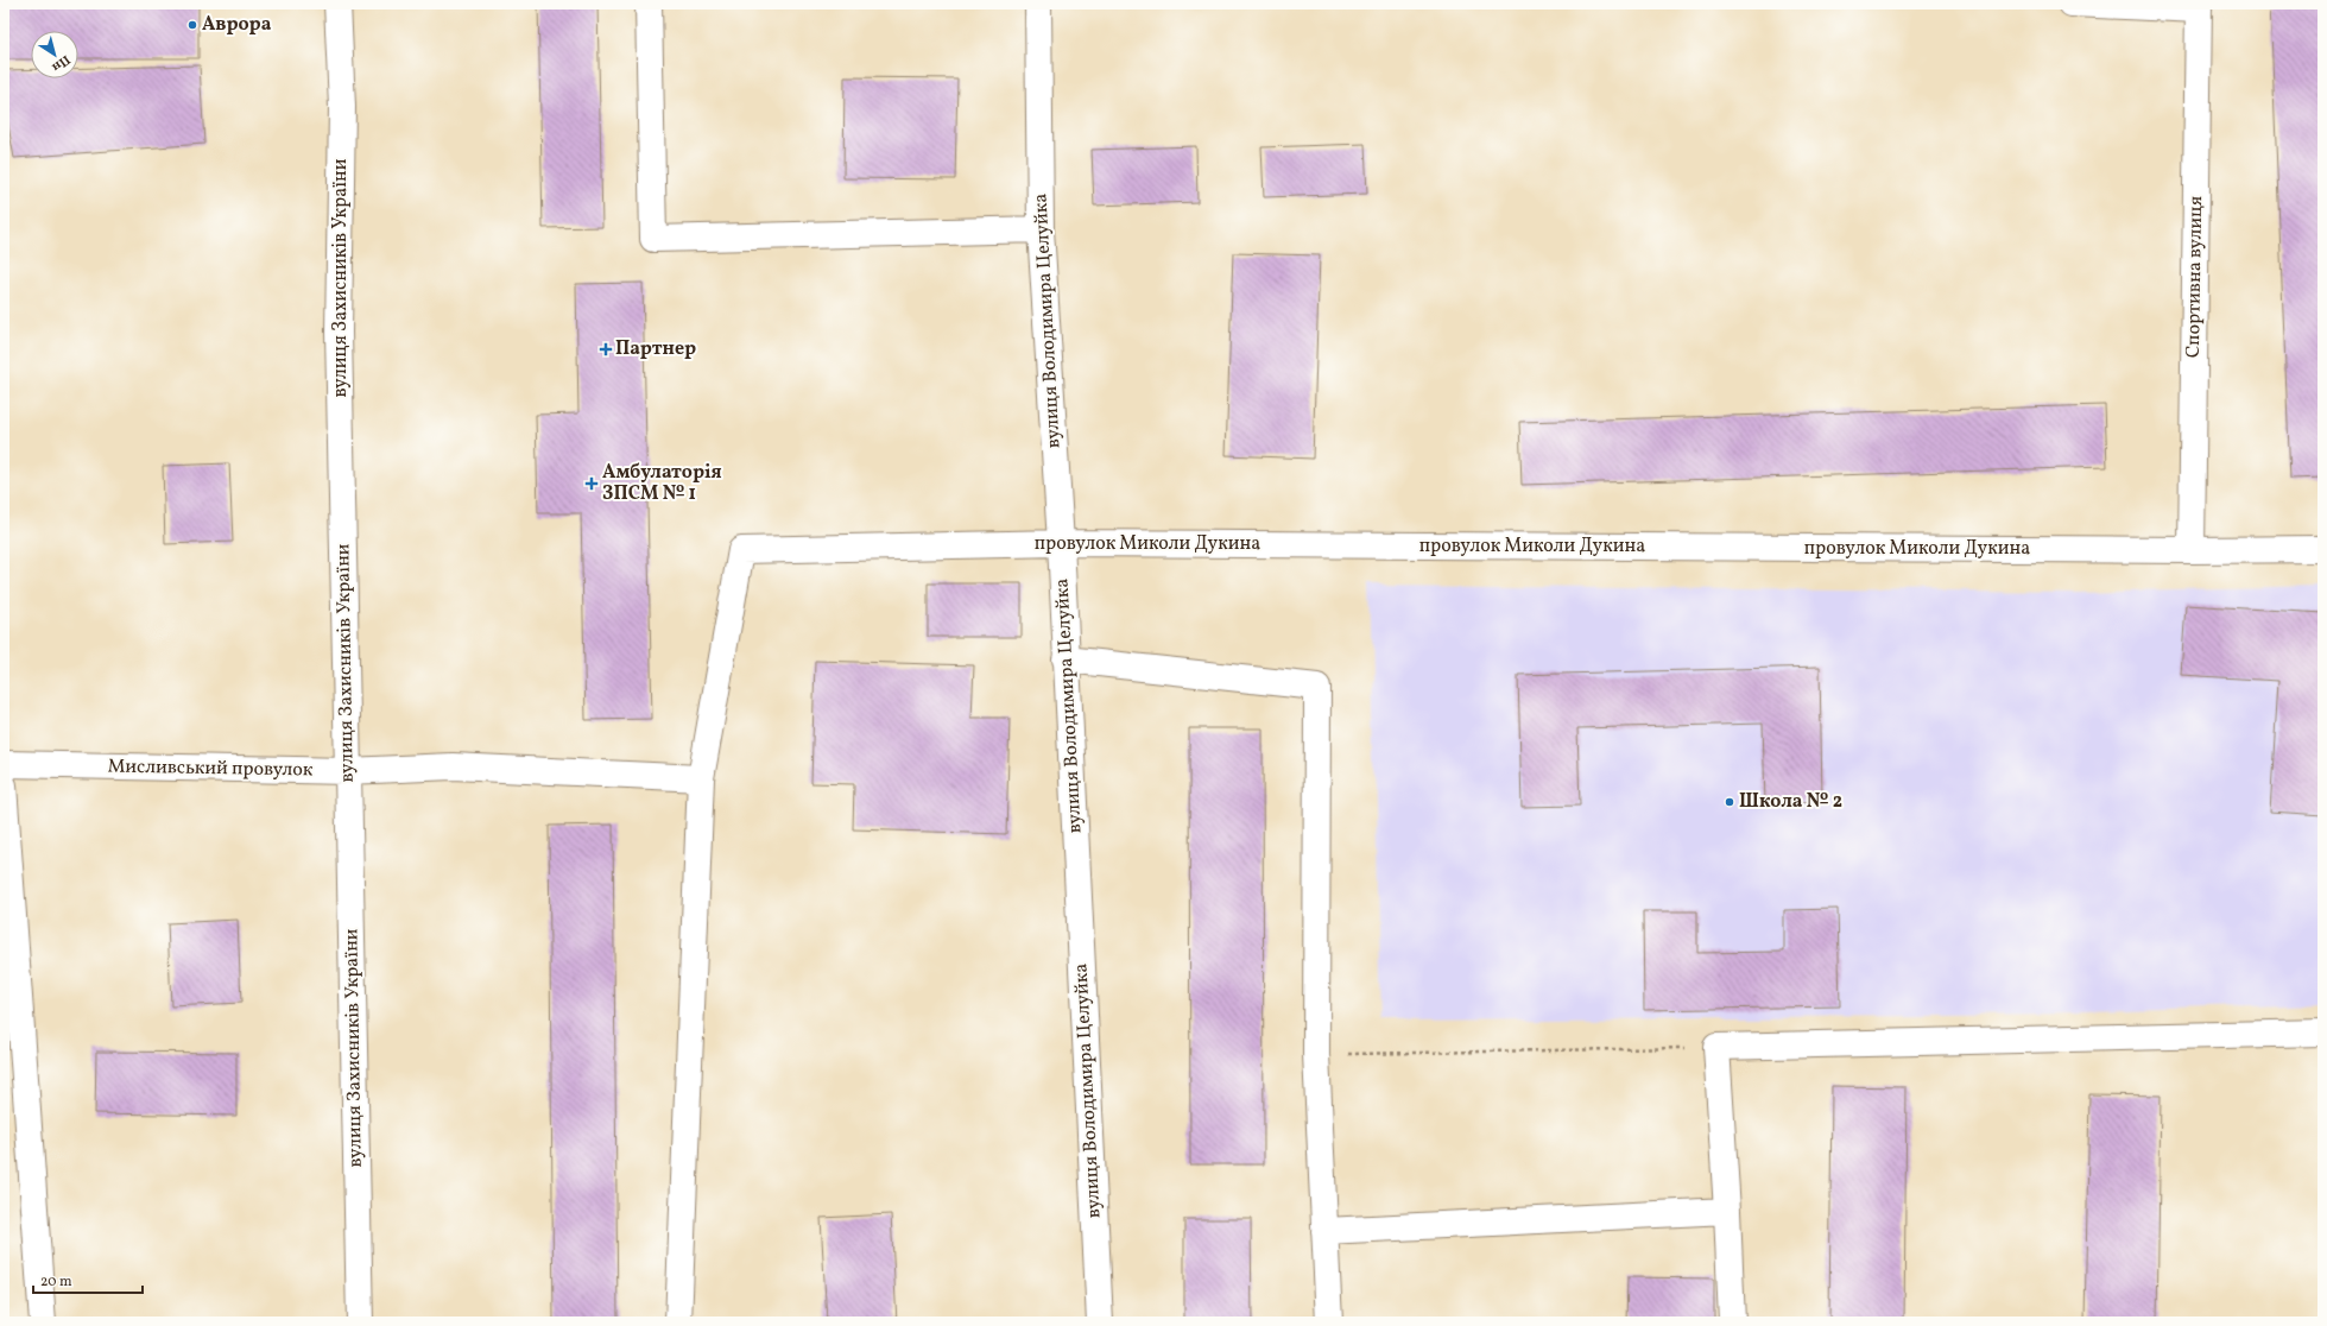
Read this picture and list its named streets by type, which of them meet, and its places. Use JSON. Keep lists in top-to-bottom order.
{
  "streets": {
    "street": [
      "Спортивна вулиця",
      "вулиця Захисників України",
      "вулиця Володимира Целуйка",
      "провулок Миколи Дукина",
      "Мисливський провулок"
    ]
  },
  "crossings": [
    ["Спортивна вулиця", "провулок Миколи Дукина"],
    ["вулиця Захисників України", "Мисливський провулок"],
    ["вулиця Володимира Целуйка", "провулок Миколи Дукина"],
    ["провулок Миколи Дукина", "Мисливський провулок"]
  ],
  "places": {
    "other": ["Аврора", "Школа № 2"],
    "health": ["Партнер", "Амбулаторія ЗПСМ № 1"]
  },
  "scale_bar": "20 m",
  "north": "bottom right"
}
